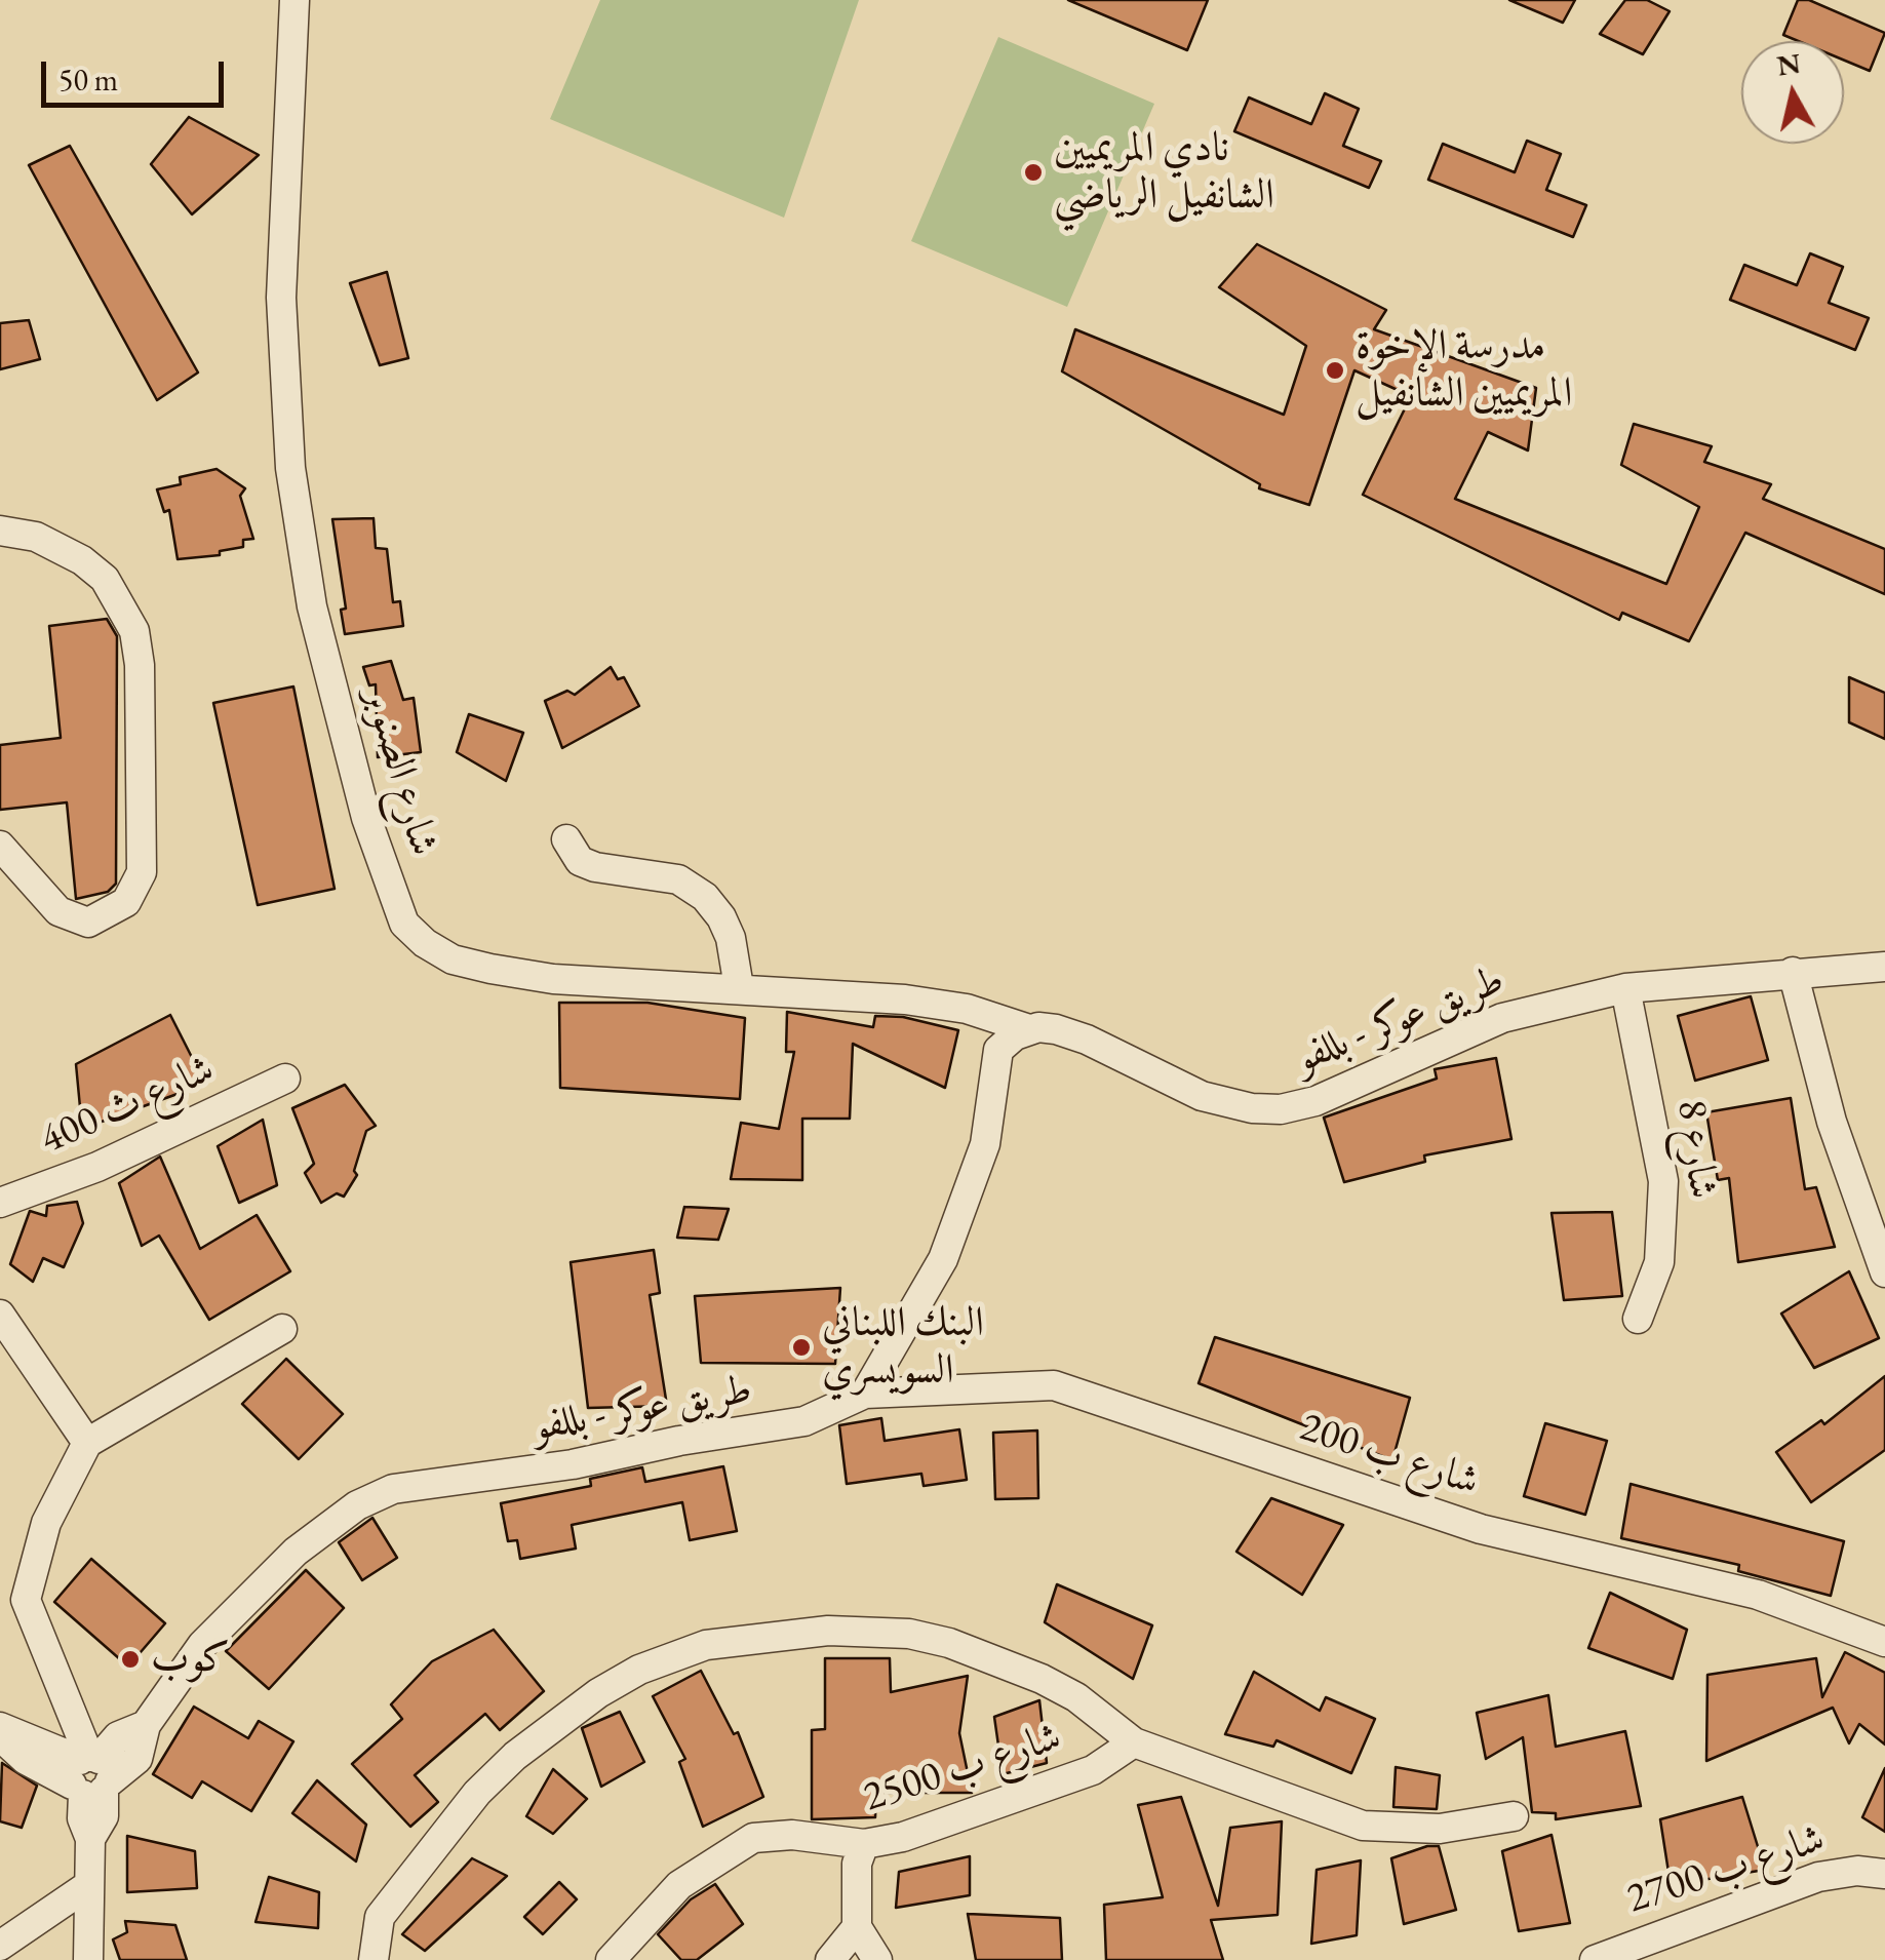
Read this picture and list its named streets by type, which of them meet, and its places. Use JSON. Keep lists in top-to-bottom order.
{
  "streets": {
    "street": [
      "شارع الصنوبر",
      "طريق عوكر - بللفو",
      "شارع ث 400",
      "شارع 8",
      "شارع ب 200",
      "شارع ب 2500",
      "شارع ب 2700"
    ]
  },
  "crossings": [
    ["شارع الصنوبر", "طريق عوكر - بللفو"],
    ["طريق عوكر - بللفو", "شارع 8"],
    ["طريق عوكر - بللفو", "شارع ب 200"]
  ],
  "places": [
    "نادي المريميين الشانفيل الرياضي",
    "مدرسة الإخوة المريميين الشانفيل",
    "البنك اللبناني السويسري",
    "كوب"
  ],
  "scale_bar": "50 m",
  "north": "top"
}
